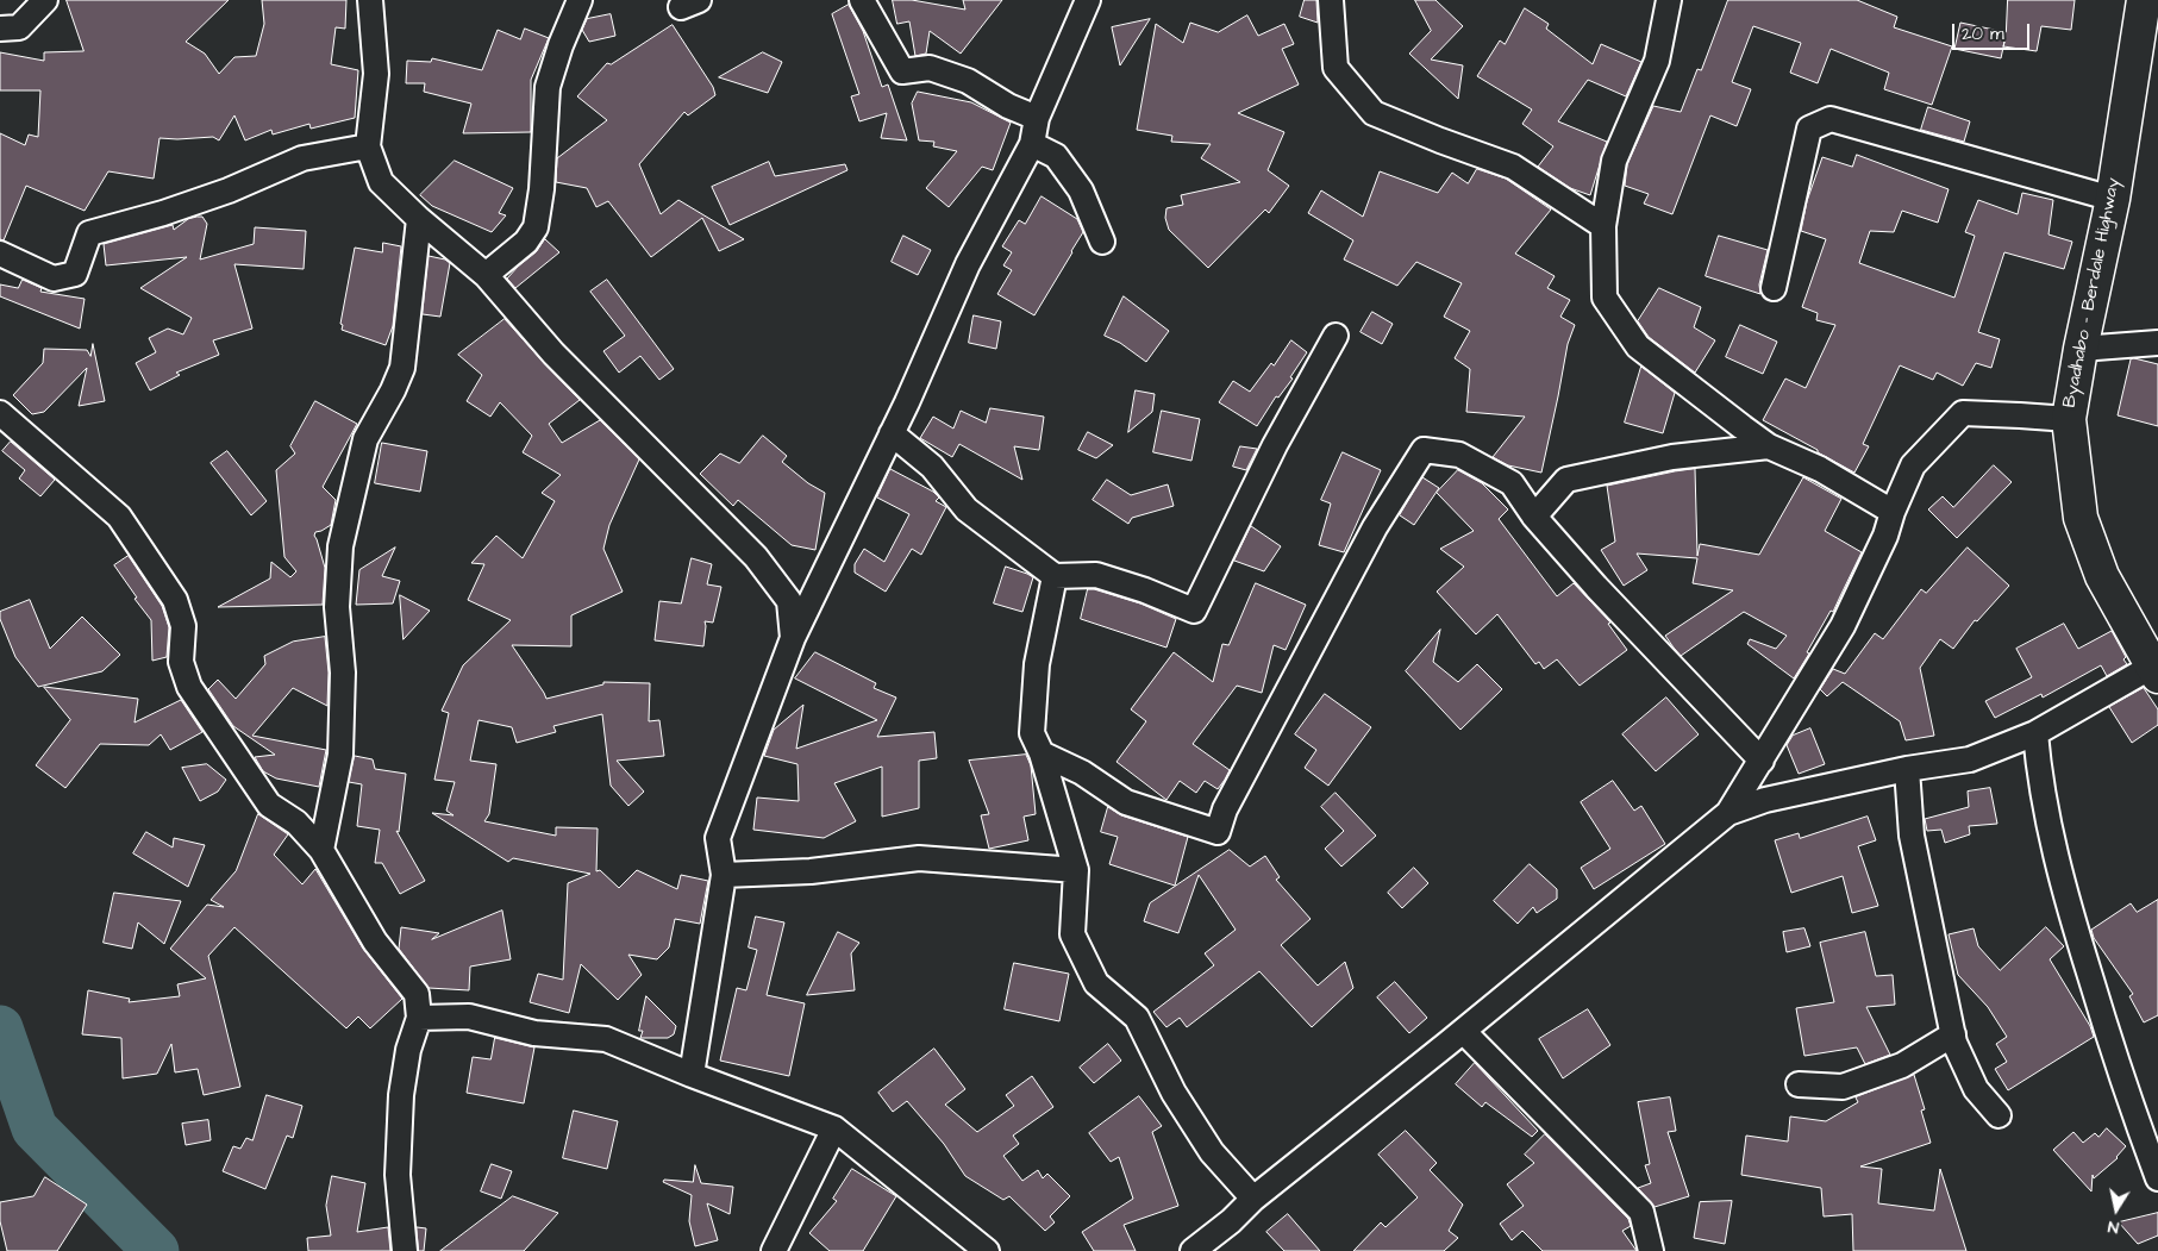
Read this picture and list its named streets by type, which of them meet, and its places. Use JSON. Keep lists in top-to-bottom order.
{
  "streets": {
    "main road": ["Byadhabo - Berdale Highway"]
  },
  "scale_bar": "20 m",
  "north": "bottom"
}
